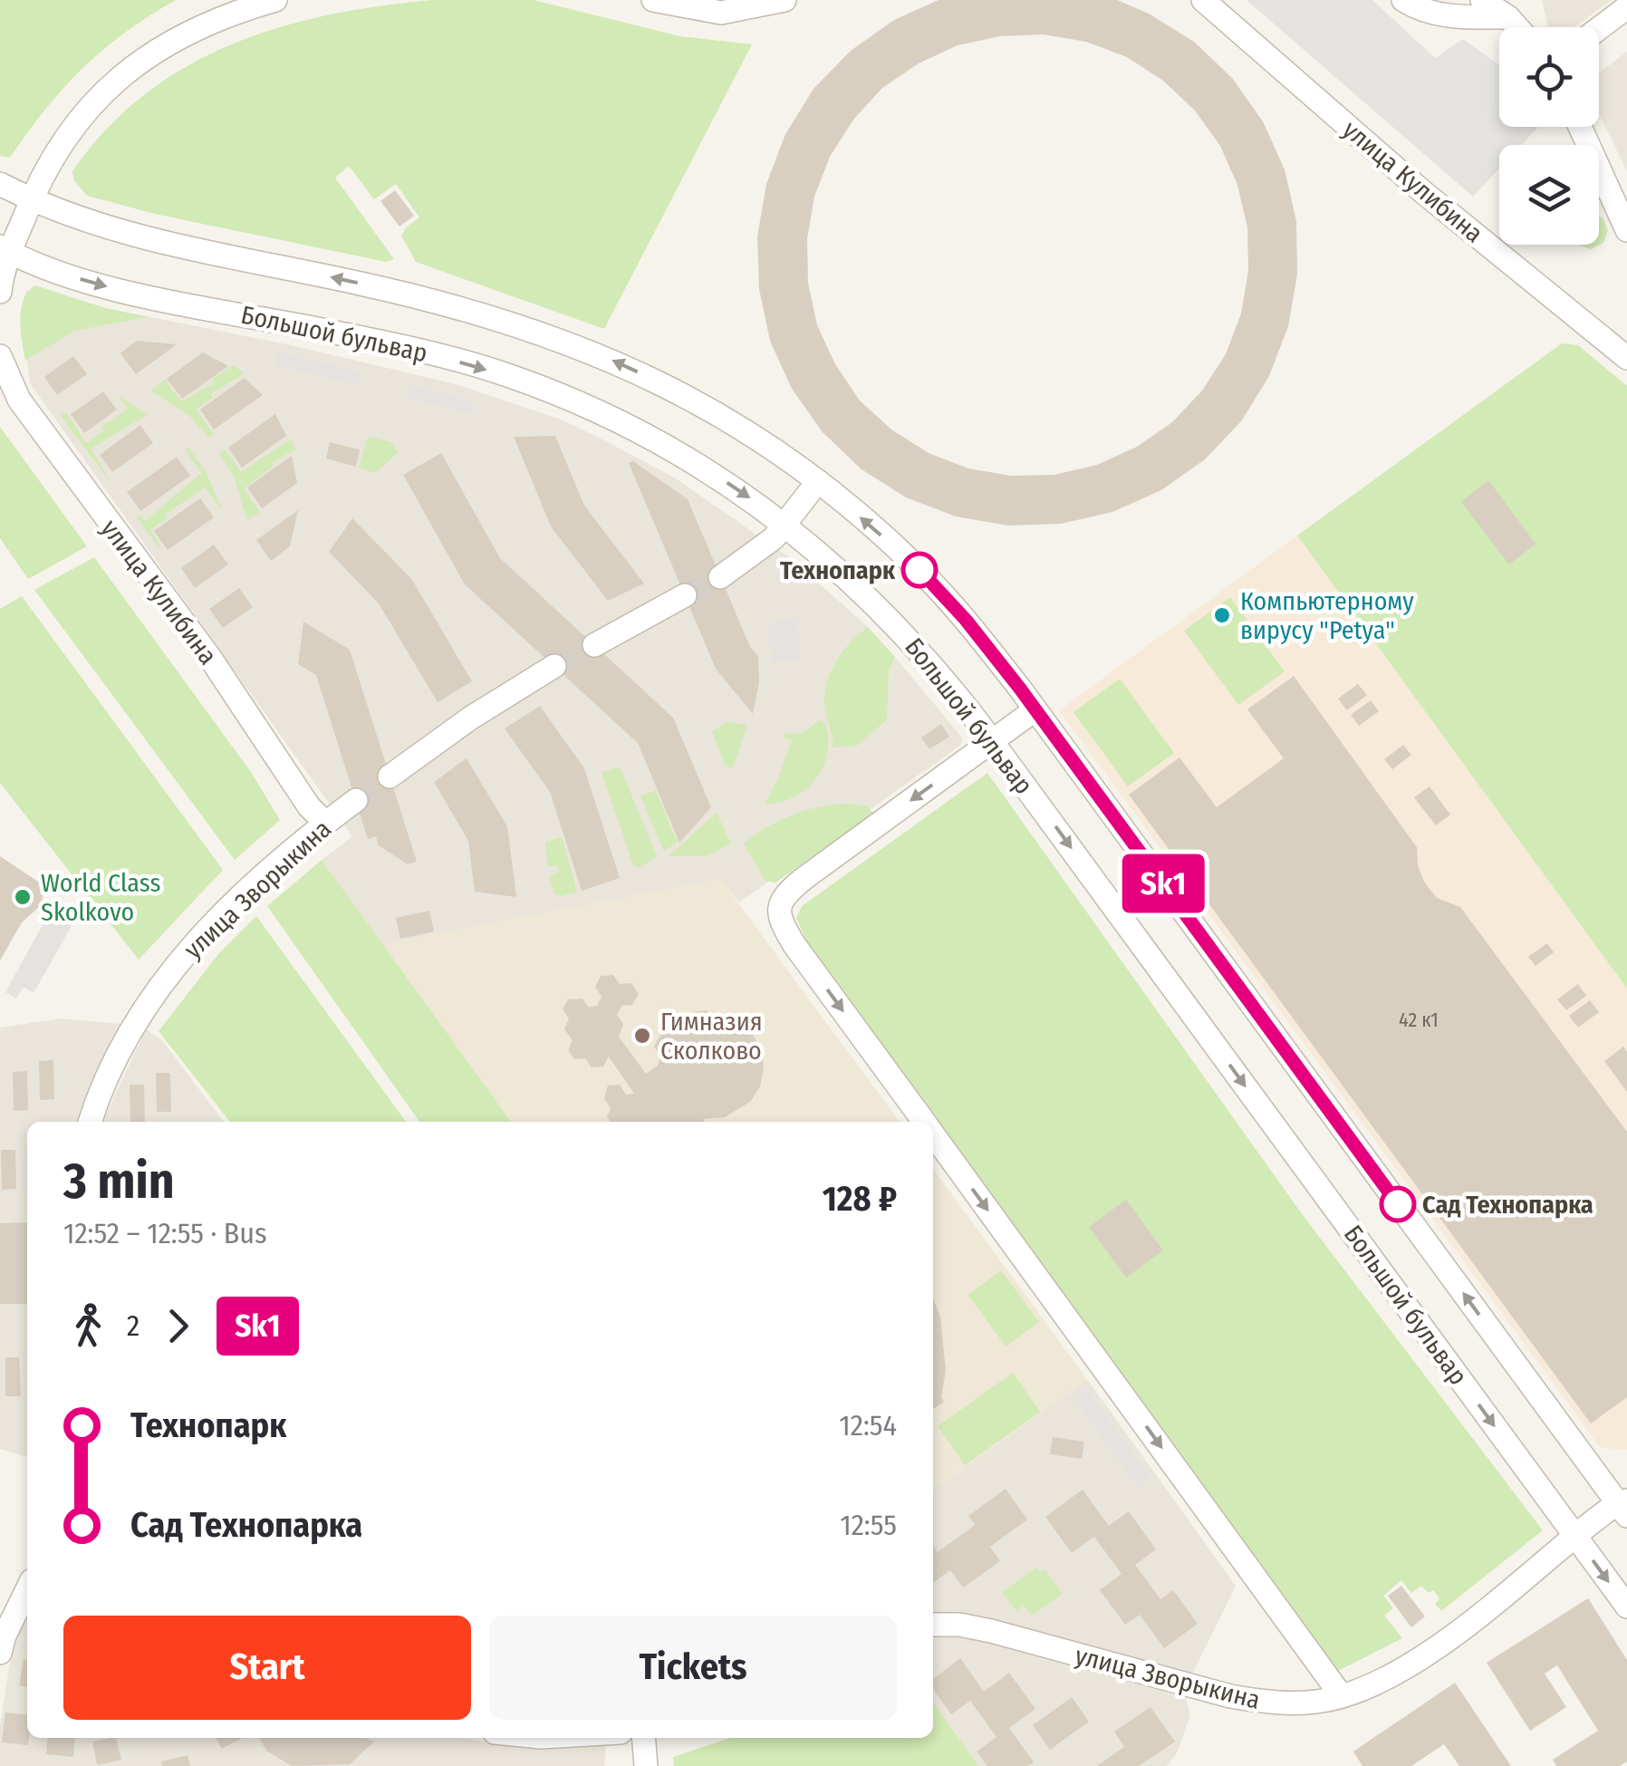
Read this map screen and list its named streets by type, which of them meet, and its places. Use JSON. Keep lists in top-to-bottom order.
{
  "streets": {
    "street": ["улица Кулибина", "Большой бульвар", "улица Зворыкина"]
  },
  "crossings": [
    ["улица Кулибина", "улица Зворыкина"],
    ["Большой бульвар", "улица Зворыкина"]
  ],
  "places": [
    "Технопарк",
    "Компьютерному вирусу \"Petya\"",
    "World Class Skolkovo",
    "Гимназия Сколково",
    "Сад Технопарка"
  ],
  "lines": ["bus line Sk1"],
  "house_numbers": ["42 к1"],
  "page": {
    "on_map": "Sk1",
    "heading": ["3 min", "12:52 – 12:55 · Bus", "128 ₽"],
    "legs": ["2", "Sk1"],
    "list": [
      {
        "name": "Технопарк",
        "value": "12:54"
      },
      {
        "name": "Сад Технопарка",
        "value": "12:55"
      }
    ],
    "buttons": ["Start", "Tickets"]
  }
}
